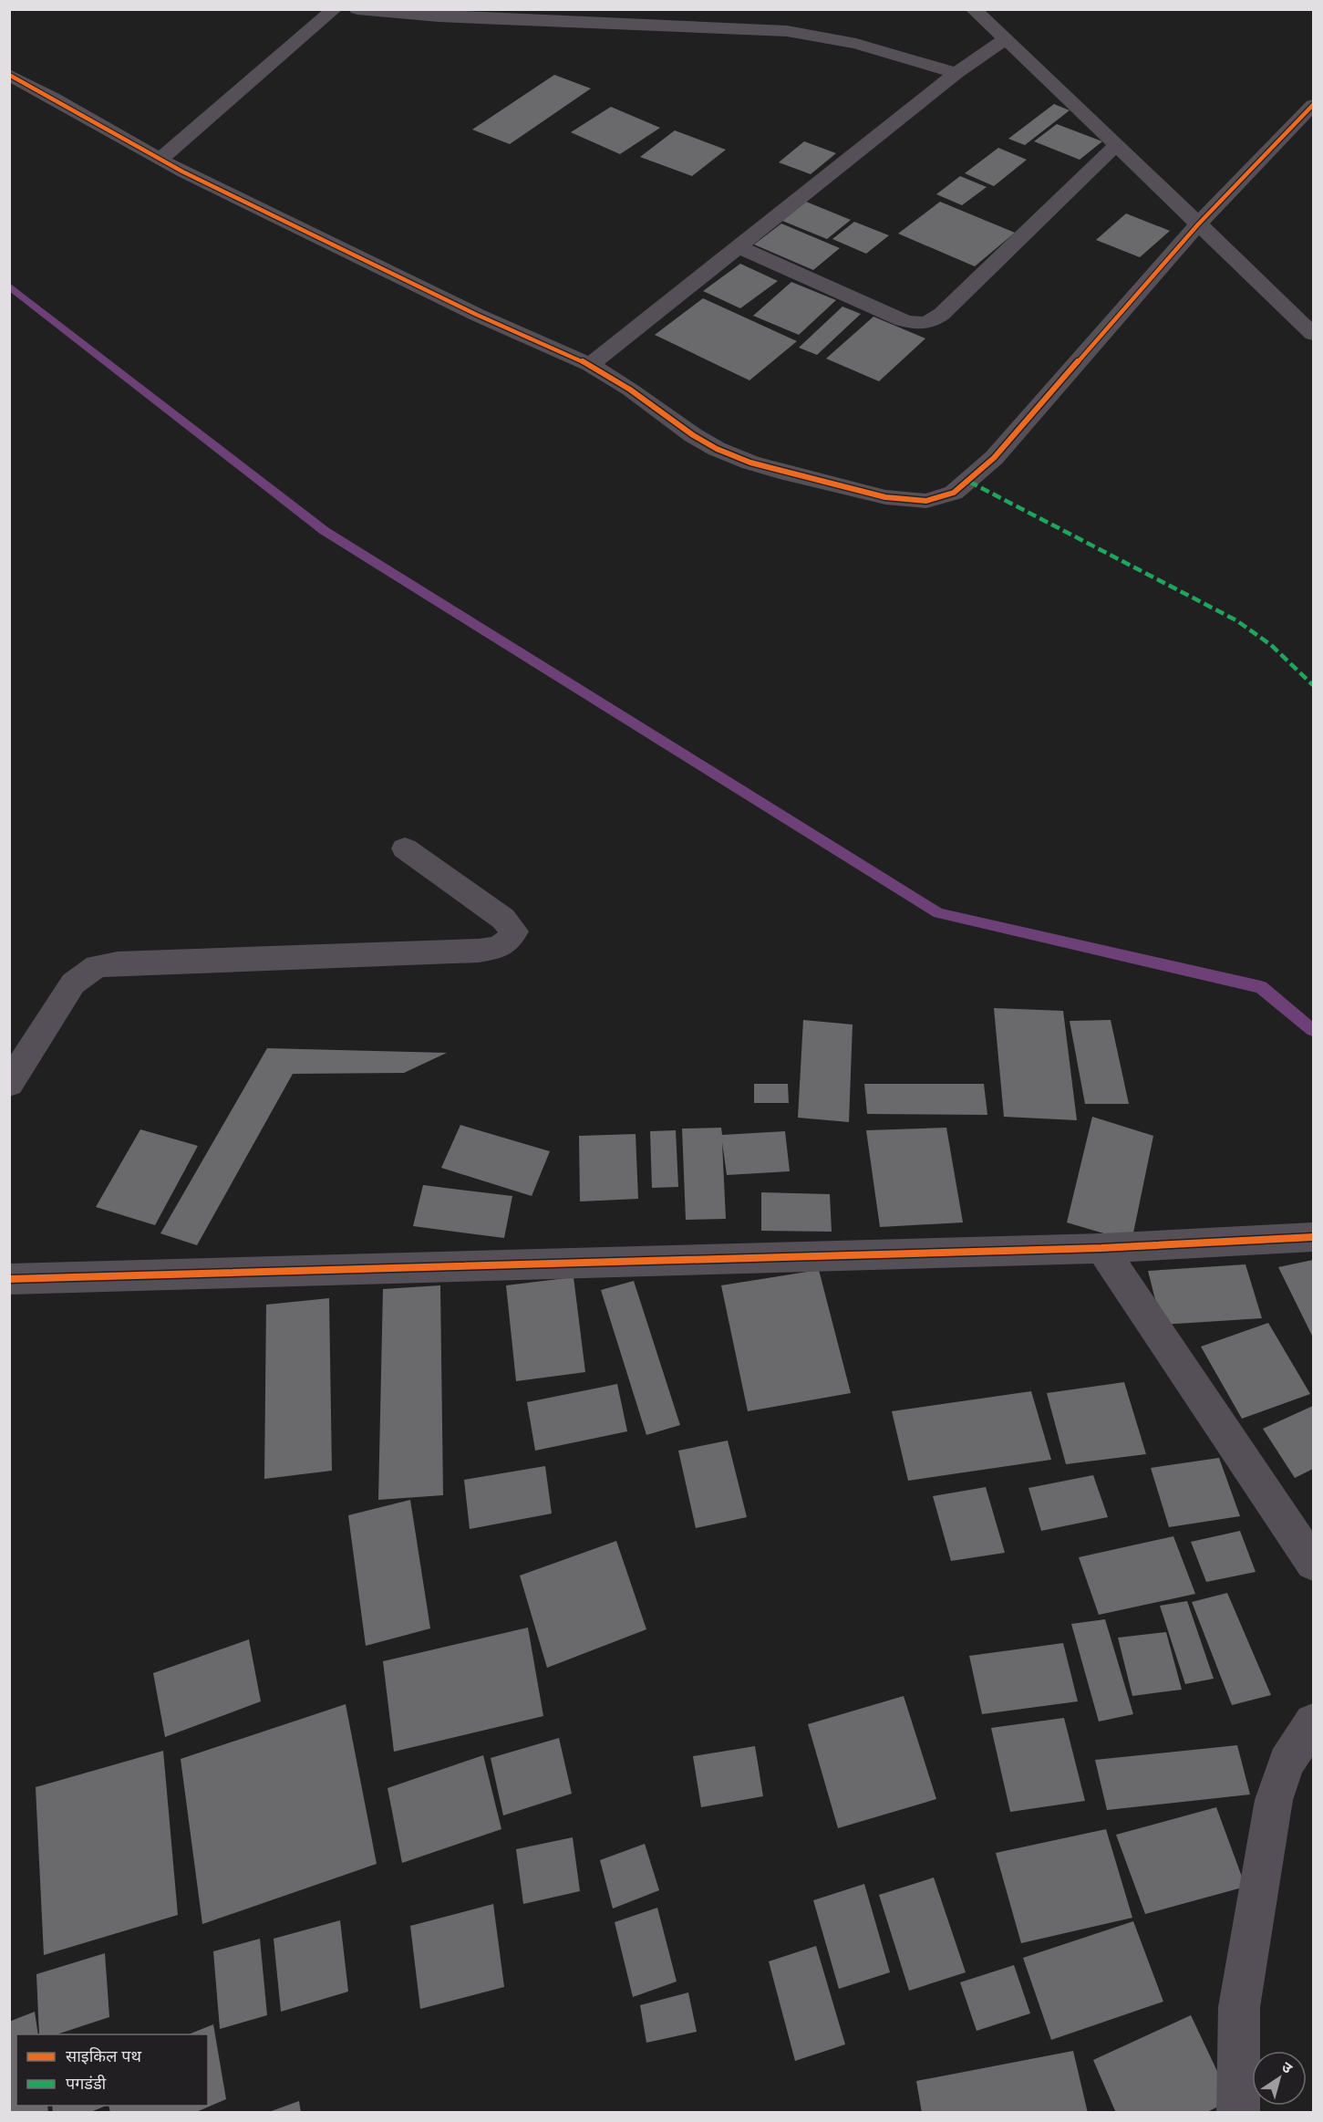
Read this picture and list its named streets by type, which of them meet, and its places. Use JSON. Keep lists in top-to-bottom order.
{
  "legend": ["साइकिल पथ", "पगडंडी"],
  "north": "top right"
}
